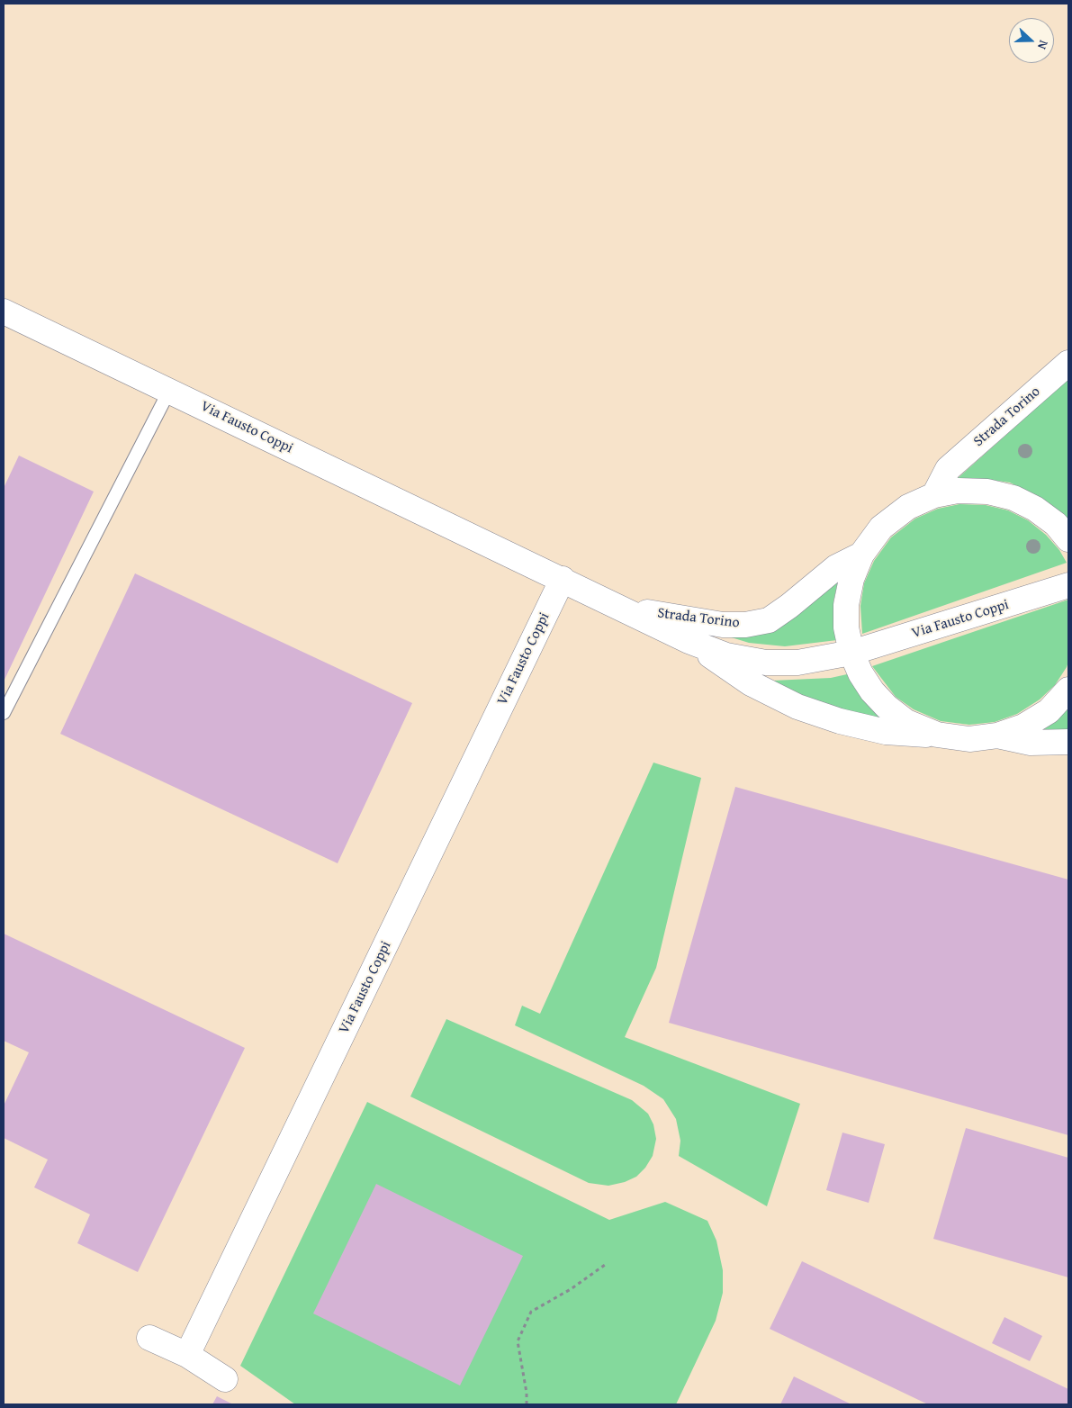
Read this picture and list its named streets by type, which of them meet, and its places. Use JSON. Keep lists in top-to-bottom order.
{
  "streets": {
    "street": ["Strada Torino", "Via Fausto Coppi"]
  },
  "crossings": [
    ["Strada Torino", "Via Fausto Coppi"]
  ],
  "north": "right"
}
